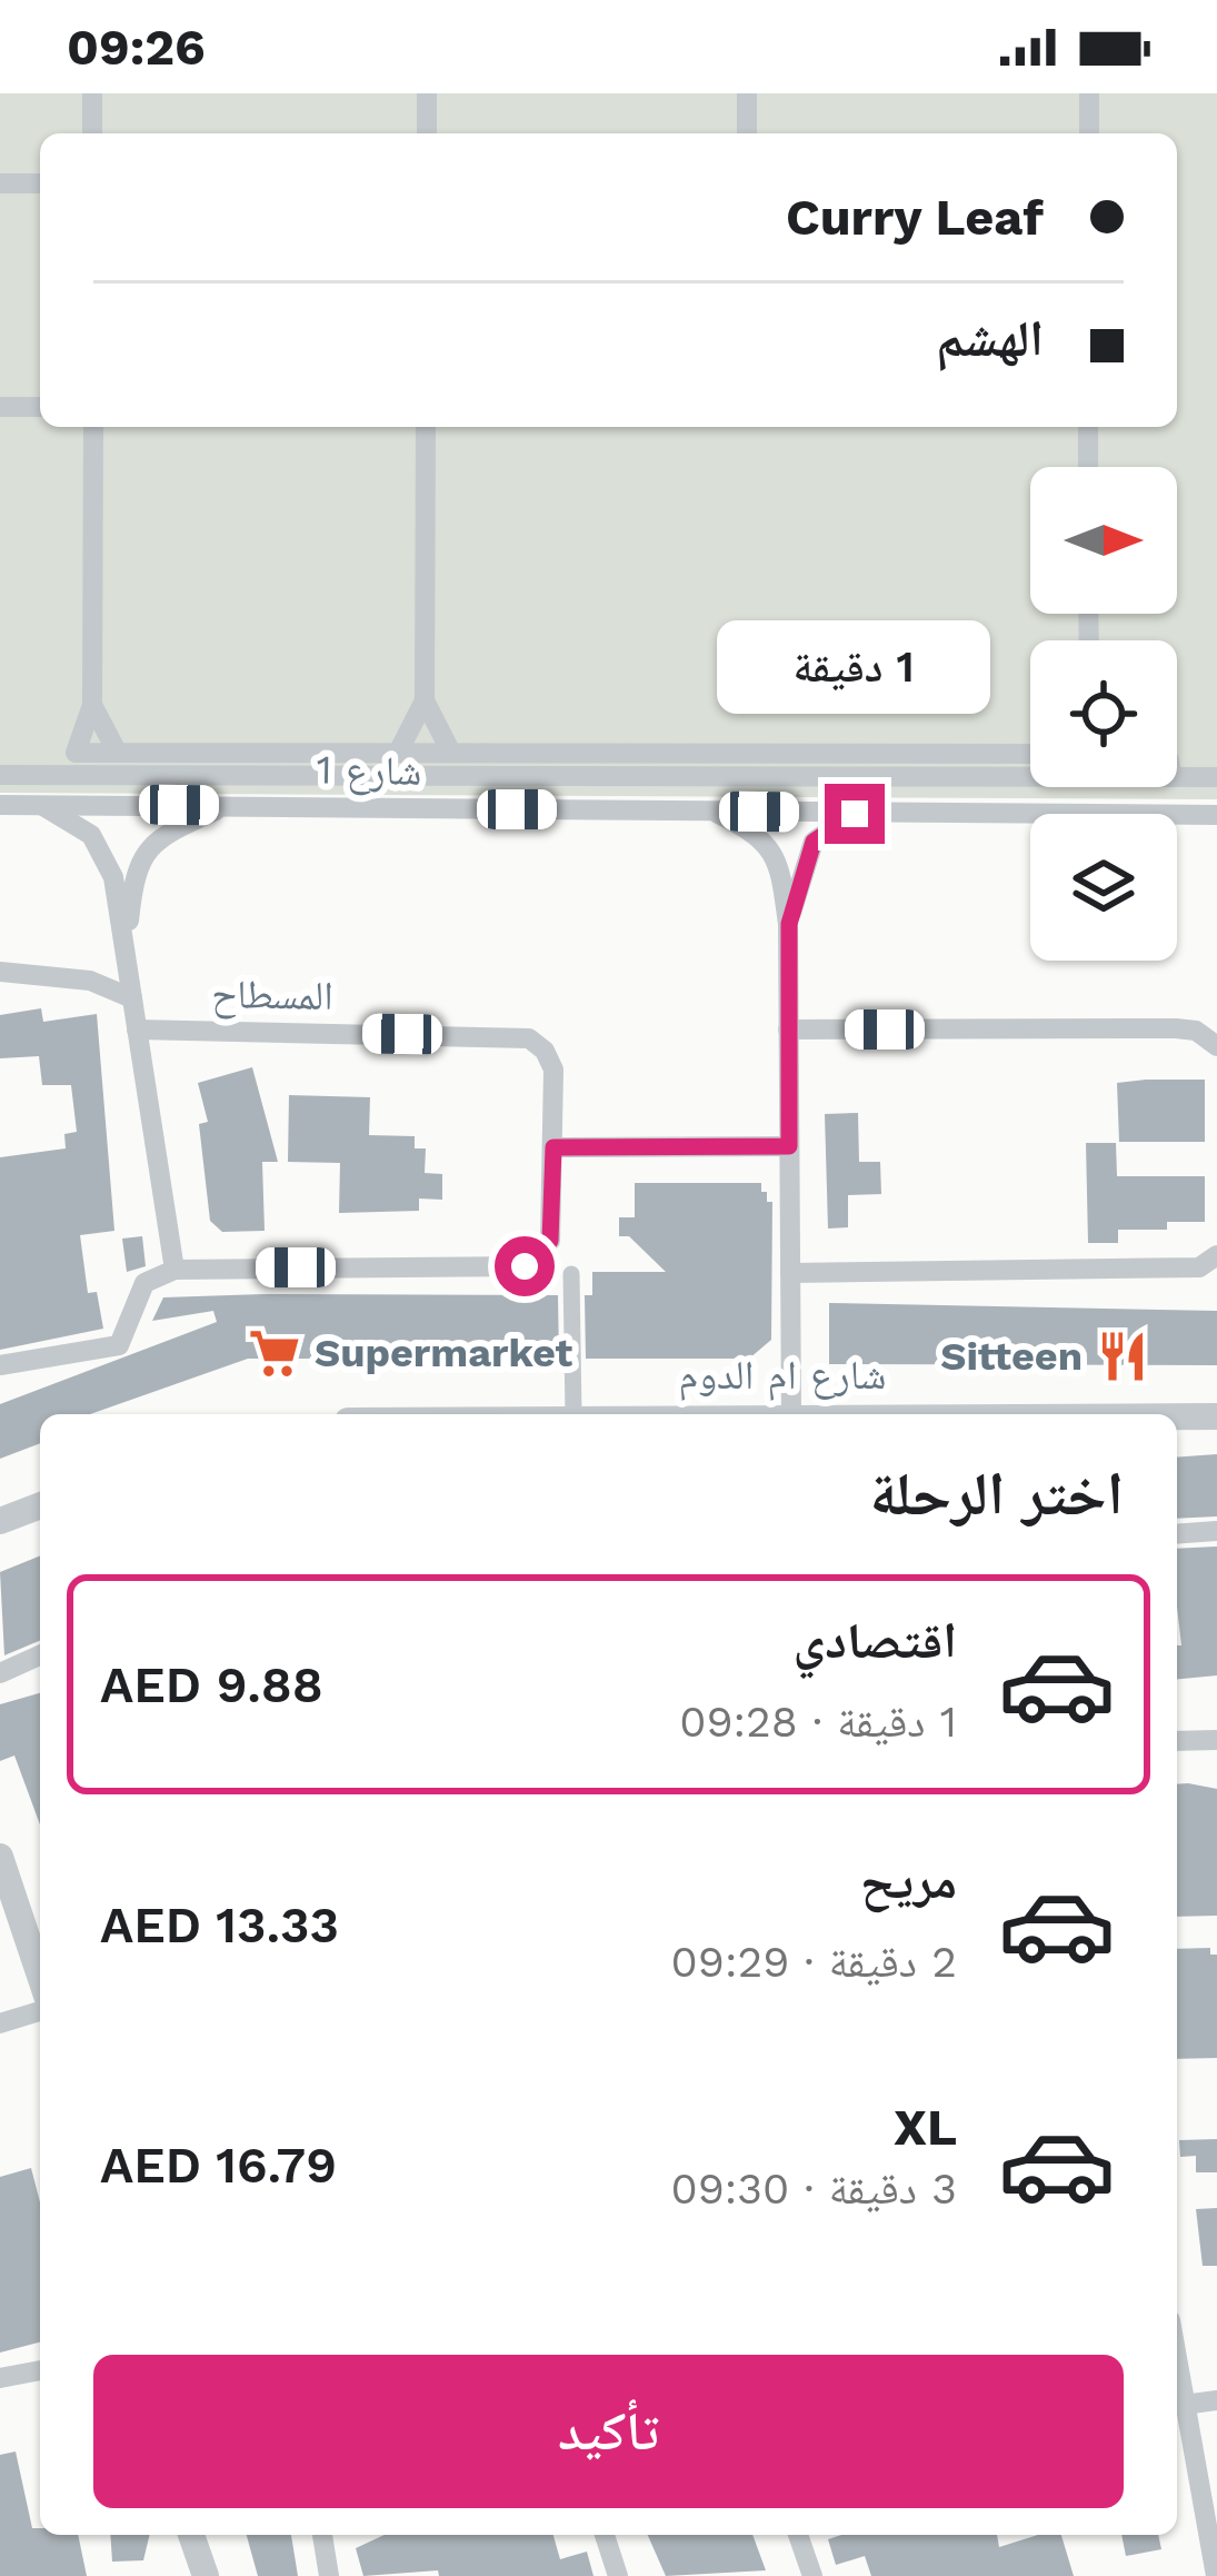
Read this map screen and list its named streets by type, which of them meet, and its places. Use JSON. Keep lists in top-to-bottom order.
{
  "streets": {
    "street": ["شارع 1", "المسطاح", "شارع ام الدوم"]
  },
  "places": {
    "supermarket": ["Supermarket"],
    "restaurant": ["Sitteen"]
  },
  "north": "right",
  "page": {
    "status": "09:26",
    "banner": ["Curry Leaf", "الهشم"],
    "bubble": "1 دقيقة",
    "heading": "اختر الرحلة",
    "list": [
      {
        "name": "اقتصادي",
        "note": "1 دقيقة · 09:28",
        "value": "AED 9.88"
      },
      {
        "name": "مريح",
        "note": "2 دقيقة · 09:29",
        "value": "AED 13.33"
      },
      {
        "name": "XL",
        "note": "3 دقيقة · 09:30",
        "value": "AED 16.79"
      }
    ],
    "buttons": "تأكيد"
  }
}
